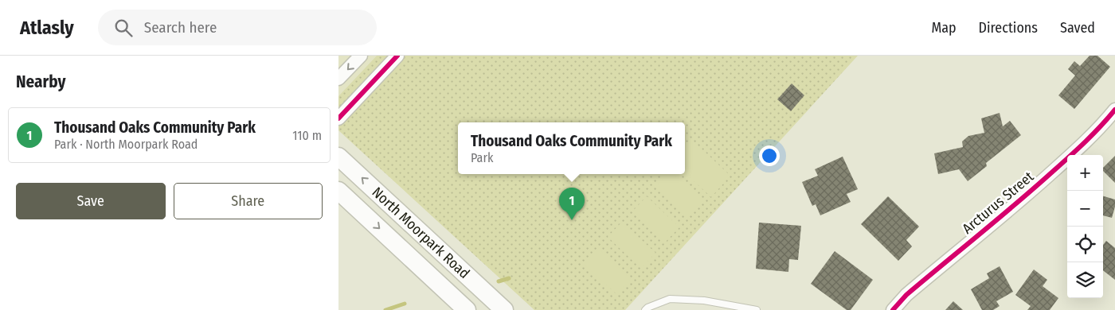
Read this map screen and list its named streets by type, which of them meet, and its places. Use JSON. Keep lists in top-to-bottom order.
{
  "streets": {
    "main road": ["North Moorpark Road"],
    "street": ["Arcturus Street"]
  },
  "page": {
    "header": "Atlasly",
    "search": "Search here",
    "nav": ["Map", "Directions", "Saved"],
    "heading": "Nearby",
    "list": [
      {
        "mark": "1",
        "name": "Thousand Oaks Community Park",
        "note": "Park · North Moorpark Road",
        "value": "110 m"
      }
    ],
    "popup": ["Thousand Oaks Community Park", "Park"],
    "map_buttons": ["+", "−"],
    "buttons": ["Save", "Share"],
    "pins": "1"
  }
}
